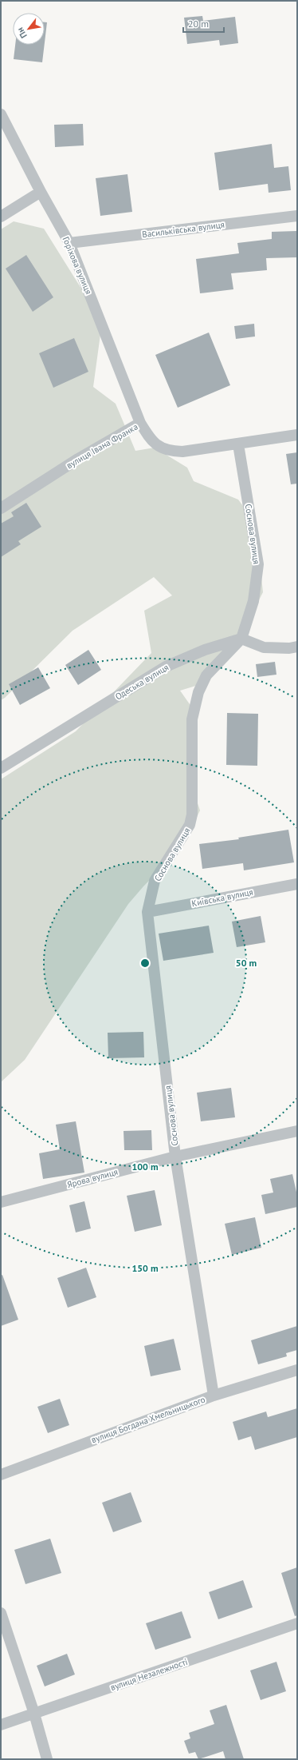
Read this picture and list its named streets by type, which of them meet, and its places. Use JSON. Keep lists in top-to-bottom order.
{
  "streets": {
    "street": [
      "Васильківська вулиця",
      "Горіхова вулиця",
      "вулиця Івана Франка",
      "Соснова вулиця",
      "Одеська вулиця",
      "Київська вулиця",
      "Ярова вулиця",
      "вулиця Богдана Хмельницького",
      "вулиця Незалежності"
    ]
  },
  "crossings": [
    ["Васильківська вулиця", "Горіхова вулиця"],
    ["Горіхова вулиця", "вулиця Івана Франка"],
    ["вулиця Івана Франка", "Соснова вулиця"],
    ["Соснова вулиця", "Одеська вулиця"],
    ["Соснова вулиця", "Київська вулиця"],
    ["Соснова вулиця", "Ярова вулиця"],
    ["Соснова вулиця", "вулиця Богдана Хмельницького"]
  ],
  "scale_bar": "20 m",
  "north": "bottom left",
  "rings": ["50 m", "100 m", "150 m"]
}
